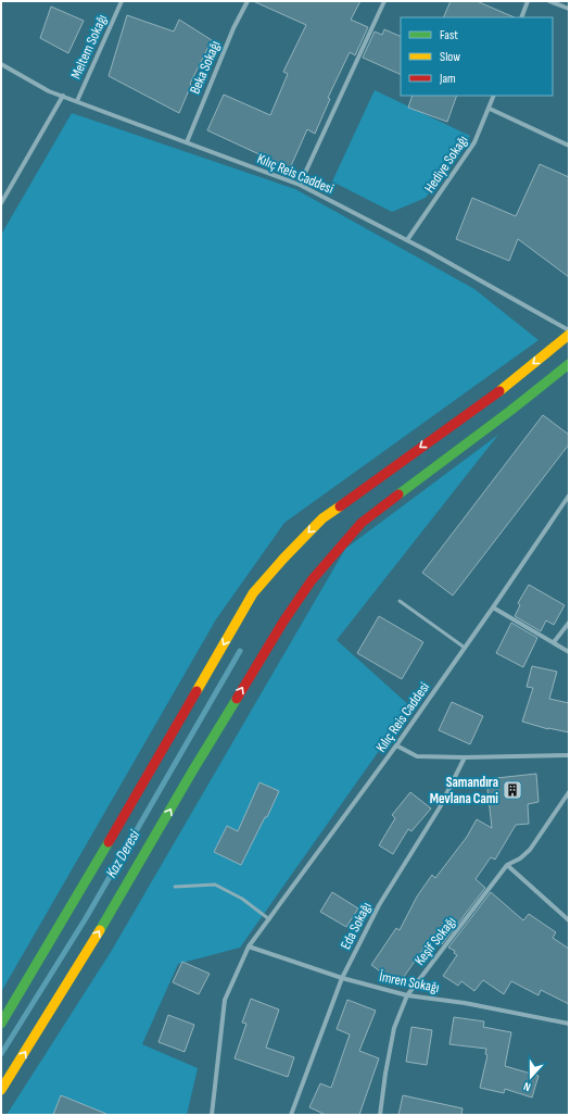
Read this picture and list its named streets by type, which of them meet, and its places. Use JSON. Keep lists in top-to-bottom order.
{
  "streets": {
    "street": [
      "Meltem Sokağı",
      "Beka Sokağı",
      "Hediye Sokağı",
      "Kılıç Reis Caddesi",
      "Eda Sokağı",
      "Keşif Sokağı",
      "İmren Sokağı"
    ]
  },
  "crossings": [
    ["Meltem Sokağı", "Kılıç Reis Caddesi"],
    ["Beka Sokağı", "Kılıç Reis Caddesi"],
    ["Hediye Sokağı", "Kılıç Reis Caddesi"],
    ["Kılıç Reis Caddesi", "İmren Sokağı"],
    ["Eda Sokağı", "İmren Sokağı"],
    ["Keşif Sokağı", "İmren Sokağı"]
  ],
  "water": ["Kaz Deresi"],
  "places": {
    "building": ["Samandıra Mevlana Cami"]
  },
  "legend": ["Fast", "Slow", "Jam"],
  "north": "bottom"
}
